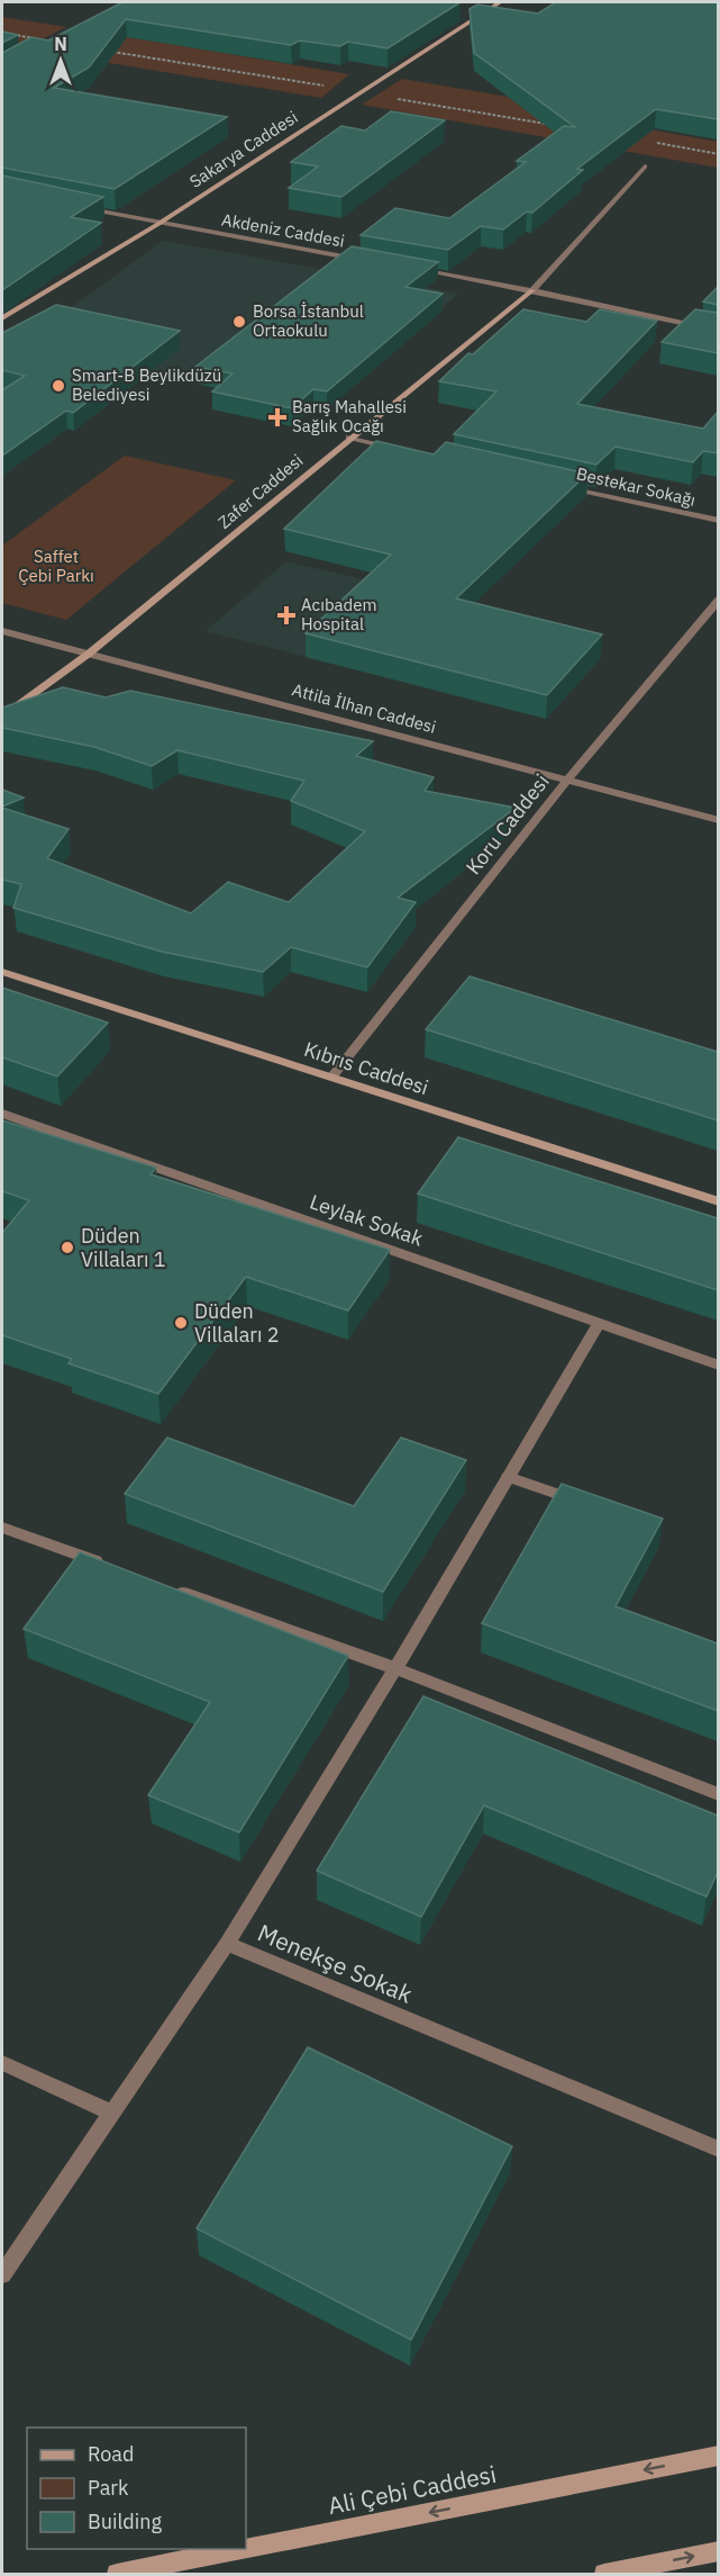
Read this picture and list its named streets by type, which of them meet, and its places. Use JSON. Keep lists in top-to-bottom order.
{
  "streets": {
    "street": [
      "Sakarya Caddesi",
      "Akdeniz Caddesi",
      "Bestekar Sokağı",
      "Zafer Caddesi",
      "Attila İlhan Caddesi",
      "Koru Caddesi",
      "Kıbrıs Caddesi",
      "Leylak Sokak",
      "Menekşe Sokak",
      "Ali Çebi Caddesi"
    ]
  },
  "crossings": [
    ["Sakarya Caddesi", "Akdeniz Caddesi"],
    ["Zafer Caddesi", "Attila İlhan Caddesi"],
    ["Attila İlhan Caddesi", "Koru Caddesi"],
    ["Koru Caddesi", "Kıbrıs Caddesi"]
  ],
  "one_way": ["Ali Çebi Caddesi"],
  "parks": ["Saffet Çebi Parkı"],
  "places": {
    "other": [
      "Borsa İstanbul Ortaokulu",
      "Smart-B Beylikdüzü Belediyesi",
      "Düden Villaları 1",
      "Düden Villaları 2"
    ],
    "health": ["Barış Mahallesi Sağlık Ocağı", "Acıbadem Hospital"]
  },
  "legend": ["Road", "Park", "Building"],
  "north": "top"
}
